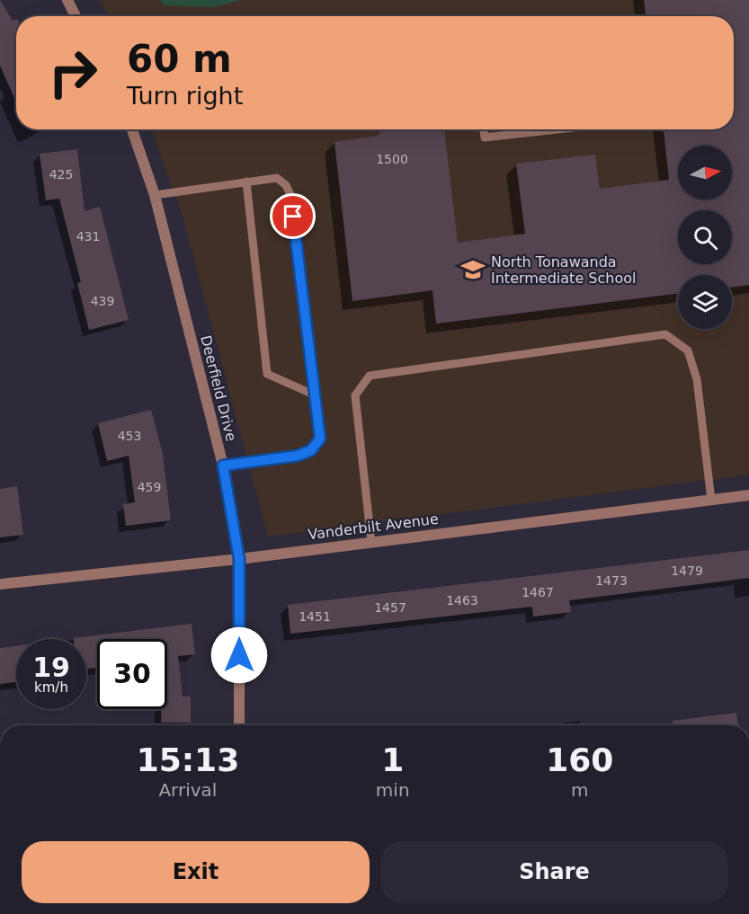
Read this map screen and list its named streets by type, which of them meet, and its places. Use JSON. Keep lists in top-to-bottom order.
{
  "streets": {
    "street": ["Deerfield Drive", "Vanderbilt Avenue"]
  },
  "crossings": [
    ["Deerfield Drive", "Vanderbilt Avenue"]
  ],
  "places": {
    "school or university": ["North Tonawanda Intermediate School"]
  },
  "house_numbers": [
    "1500",
    "425",
    "431",
    "439",
    "453",
    "459",
    "1479",
    "1473",
    "1467",
    "1463",
    "1457",
    "1451"
  ],
  "north": "right",
  "page": {
    "turn": ["60 m", "Turn right"],
    "speed": "19 km/h",
    "limit": "30",
    "eta": [
      "15:13",
      "Arrival",
      "1",
      "min",
      "160",
      "m"
    ],
    "buttons": ["Exit", "Share"]
  }
}
